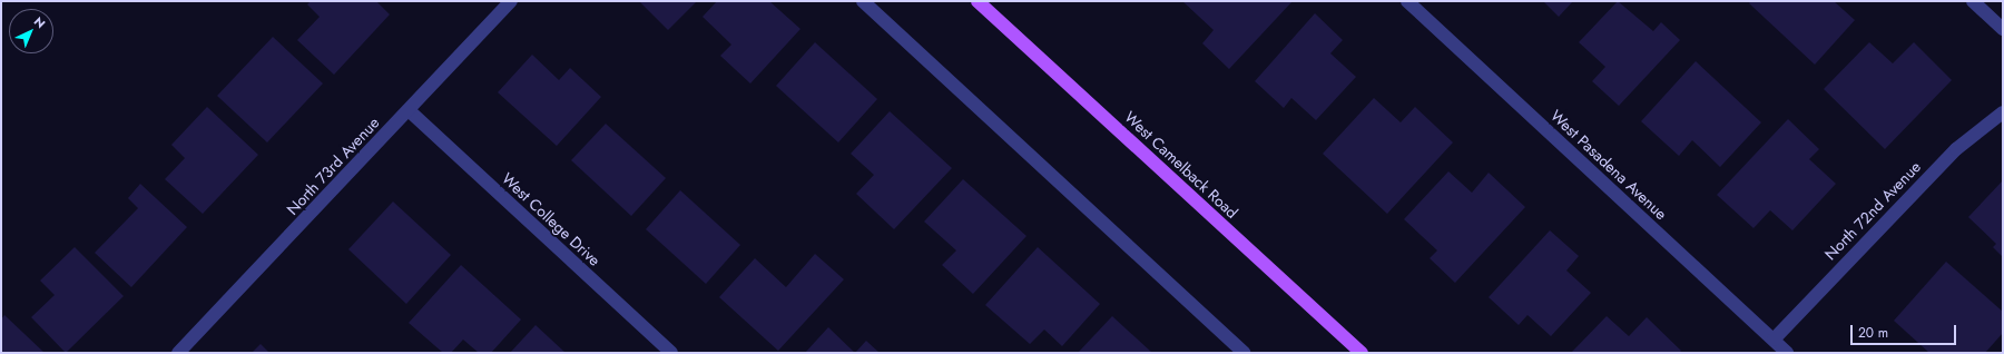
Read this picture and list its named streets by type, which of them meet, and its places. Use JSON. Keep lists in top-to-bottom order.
{
  "streets": {
    "main road": ["West Camelback Road"],
    "street": [
      "West Pasadena Avenue",
      "North 73rd Avenue",
      "North 72nd Avenue",
      "West College Drive"
    ]
  },
  "crossings": [
    ["West Pasadena Avenue", "North 72nd Avenue"],
    ["North 73rd Avenue", "West College Drive"]
  ],
  "scale_bar": "20 m",
  "north": "top right"
}
